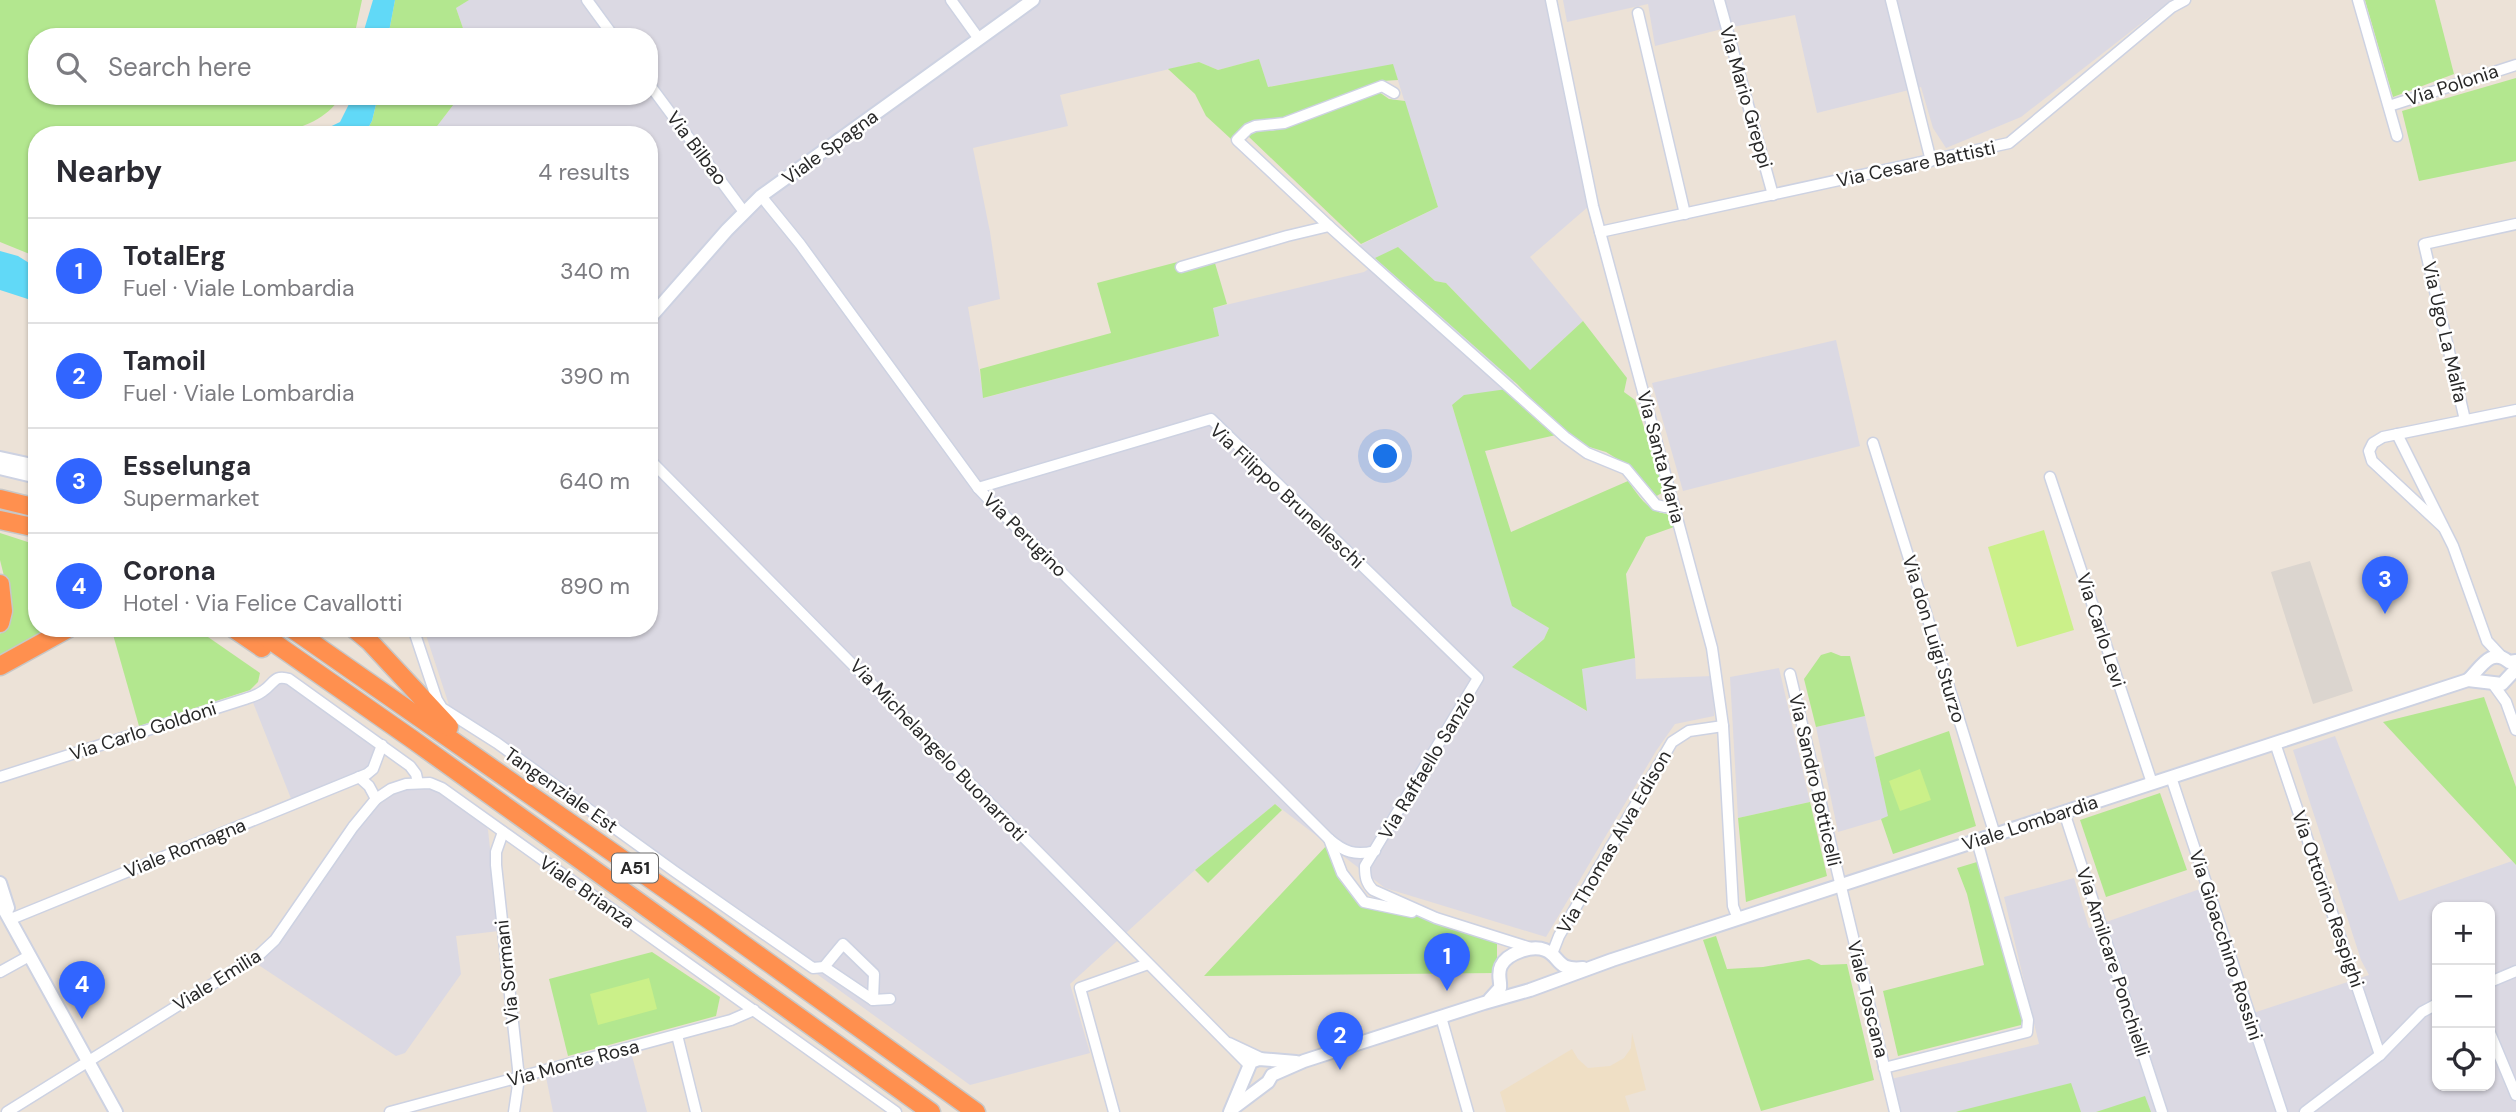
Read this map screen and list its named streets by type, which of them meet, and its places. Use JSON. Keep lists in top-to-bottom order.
{
  "streets": {
    "highway": ["Tangenziale Est", "A51"],
    "street": [
      "Via Polonia",
      "Via Mario Greppi",
      "Viale Spagna",
      "Via Bilbao",
      "Via Cesare Battisti",
      "Via Ugo La Malfa",
      "Via Santa Maria",
      "Via Filippo Brunelleschi",
      "Via Perugino",
      "Via Carlo Levi",
      "Via don Luigi Sturzo",
      "Via Carlo Goldoni",
      "Via Michelangelo Buonarroti",
      "Via Raffaello Sanzio",
      "Via Sandro Botticelli",
      "Viale Lombardia",
      "Via Thomas Alva Edison",
      "Viale Romagna",
      "Viale Brianza",
      "Via Ottorino Respighi",
      "Via Gioacchino Rossini",
      "Via Amilcare Ponchielli",
      "Via Sormani",
      "Viale Emilia",
      "Viale Toscana",
      "Via Monte Rosa"
    ]
  },
  "crossings": [
    ["Via Mario Greppi", "Via Cesare Battisti"],
    ["Viale Spagna", "Via Bilbao"],
    ["Viale Spagna", "Via Perugino"],
    ["Via Cesare Battisti", "Via Santa Maria"],
    ["Via Santa Maria", "Viale Lombardia"],
    ["Via Santa Maria", "Via Thomas Alva Edison"],
    ["Via Filippo Brunelleschi", "Via Perugino"],
    ["Via Filippo Brunelleschi", "Via Raffaello Sanzio"],
    ["Via Perugino", "Via Raffaello Sanzio"],
    ["Via Perugino", "Viale Lombardia"],
    ["Via Perugino", "Via Thomas Alva Edison"],
    ["Via Carlo Levi", "Viale Lombardia"],
    ["Via don Luigi Sturzo", "Viale Lombardia"],
    ["Via Carlo Goldoni", "Viale Romagna"],
    ["Via Michelangelo Buonarroti", "Viale Lombardia"],
    ["Via Sandro Botticelli", "Viale Lombardia"],
    ["Via Sandro Botticelli", "Viale Toscana"],
    ["Viale Lombardia", "Via Thomas Alva Edison"],
    ["Viale Lombardia", "Via Ottorino Respighi"],
    ["Viale Lombardia", "Via Gioacchino Rossini"],
    ["Viale Lombardia", "Via Amilcare Ponchielli"],
    ["Viale Lombardia", "Viale Toscana"],
    ["Viale Brianza", "Via Sormani"],
    ["Viale Brianza", "Viale Emilia"],
    ["Viale Brianza", "Via Monte Rosa"],
    ["Via Sormani", "Via Monte Rosa"]
  ],
  "page": {
    "search": "Search here",
    "heading": ["Nearby", "4 results"],
    "list": [
      {
        "mark": "1",
        "name": "TotalErg",
        "note": "Fuel · Viale Lombardia",
        "value": "340 m"
      },
      {
        "mark": "2",
        "name": "Tamoil",
        "note": "Fuel · Viale Lombardia",
        "value": "390 m"
      },
      {
        "mark": "3",
        "name": "Esselunga",
        "note": "Supermarket",
        "value": "640 m"
      },
      {
        "mark": "4",
        "name": "Corona",
        "note": "Hotel · Via Felice Cavallotti",
        "value": "890 m"
      }
    ],
    "pins": [
      "3",
      "1",
      "4",
      "2"
    ],
    "map_buttons": ["+", "−"]
  }
}
